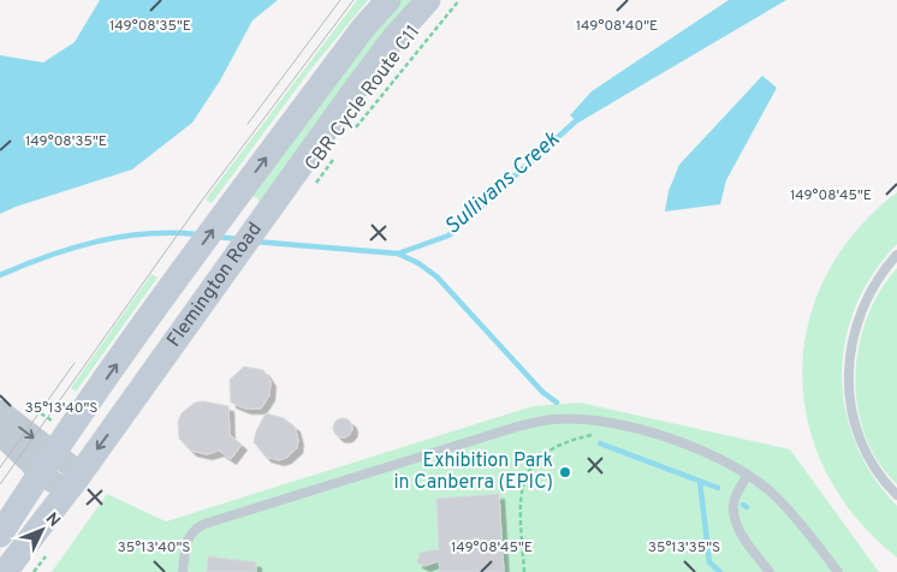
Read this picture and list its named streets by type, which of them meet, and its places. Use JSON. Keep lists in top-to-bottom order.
{
  "streets": {
    "main road": ["Flemington Road"],
    "path": ["CBR Cycle Route C11"]
  },
  "water": ["Sullivans Creek"],
  "places": ["Exhibition Park in Canberra (EPIC)"],
  "north": "top right",
  "coordinates": [
    "149°08'35\"E",
    "149°08'40\"E",
    "149°08'45\"E",
    "35°13'40\"S",
    "35°13'35\"S"
  ]
}
